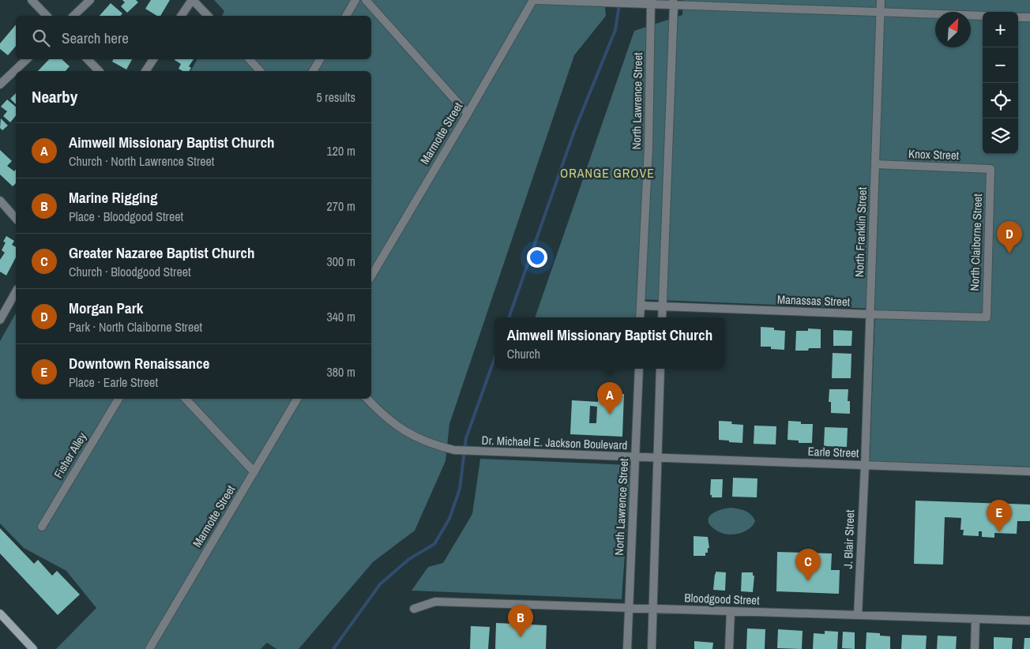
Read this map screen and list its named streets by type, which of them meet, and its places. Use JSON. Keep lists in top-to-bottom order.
{
  "streets": {
    "street": [
      "North Lawrence Street",
      "Marmotte Street",
      "Knox Street",
      "North Franklin Street",
      "North Claiborne Street",
      "Manassas Street",
      "Dr. Michael E. Jackson Boulevard",
      "Earle Street",
      "Fisher Alley",
      "J. Blair Street",
      "Bloodgood Street"
    ]
  },
  "crossings": [
    ["North Lawrence Street", "Manassas Street"],
    ["North Lawrence Street", "Dr. Michael E. Jackson Boulevard"],
    ["North Lawrence Street", "Earle Street"],
    ["North Lawrence Street", "Bloodgood Street"],
    ["Knox Street", "North Franklin Street"],
    ["Knox Street", "North Claiborne Street"],
    ["North Franklin Street", "Manassas Street"],
    ["North Franklin Street", "Earle Street"],
    ["North Franklin Street", "J. Blair Street"],
    ["North Claiborne Street", "Manassas Street"],
    ["Dr. Michael E. Jackson Boulevard", "Earle Street"],
    ["Earle Street", "J. Blair Street"],
    ["J. Blair Street", "Bloodgood Street"]
  ],
  "districts": ["ORANGE GROVE"],
  "north": "top right",
  "page": {
    "map_buttons": ["+", "−"],
    "search": "Search here",
    "heading": ["Nearby", "5 results"],
    "list": [
      {
        "mark": "A",
        "name": "Aimwell Missionary Baptist Church",
        "note": "Church · North Lawrence Street",
        "value": "120 m"
      },
      {
        "mark": "B",
        "name": "Marine Rigging",
        "note": "Place · Bloodgood Street",
        "value": "270 m"
      },
      {
        "mark": "C",
        "name": "Greater Nazaree Baptist Church",
        "note": "Church · Bloodgood Street",
        "value": "300 m"
      },
      {
        "mark": "D",
        "name": "Morgan Park",
        "note": "Park · North Claiborne Street",
        "value": "340 m"
      },
      {
        "mark": "E",
        "name": "Downtown Renaissance",
        "note": "Place · Earle Street",
        "value": "380 m"
      }
    ],
    "pins": [
      "D",
      "A",
      "E",
      "C",
      "B"
    ],
    "popup": ["Aimwell Missionary Baptist Church", "Church"]
  }
}
